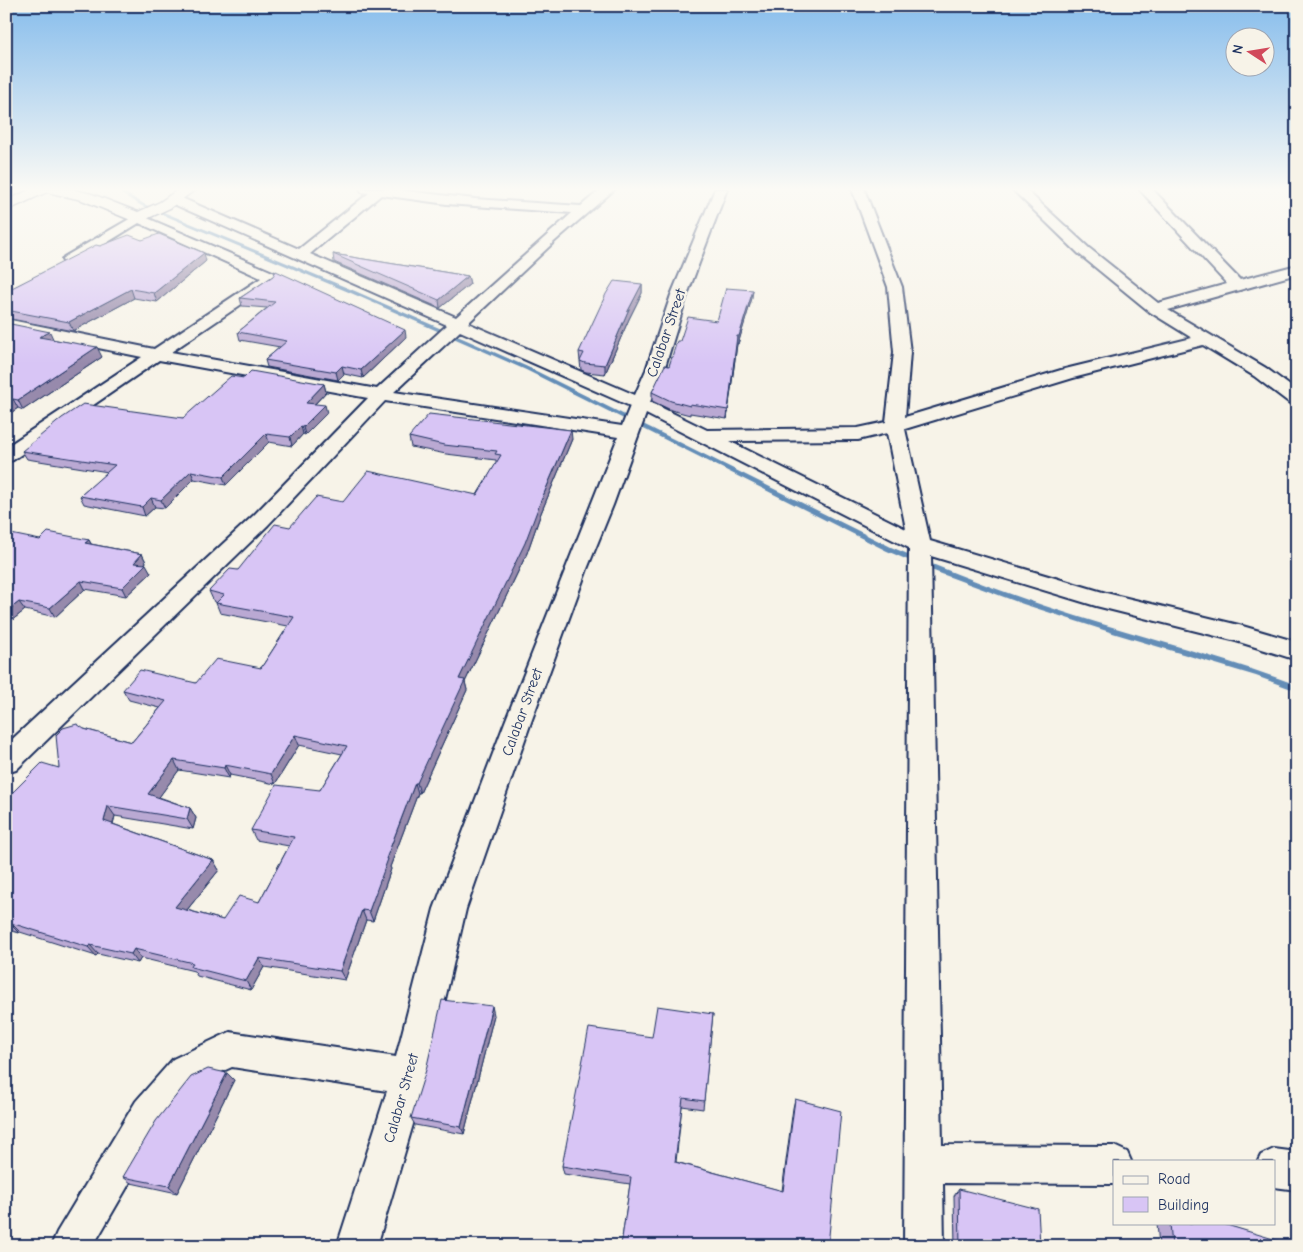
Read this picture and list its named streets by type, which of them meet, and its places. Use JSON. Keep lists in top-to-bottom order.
{
  "streets": {
    "street": ["Calabar Street"]
  },
  "legend": ["Road", "Building"],
  "north": "left"
}
